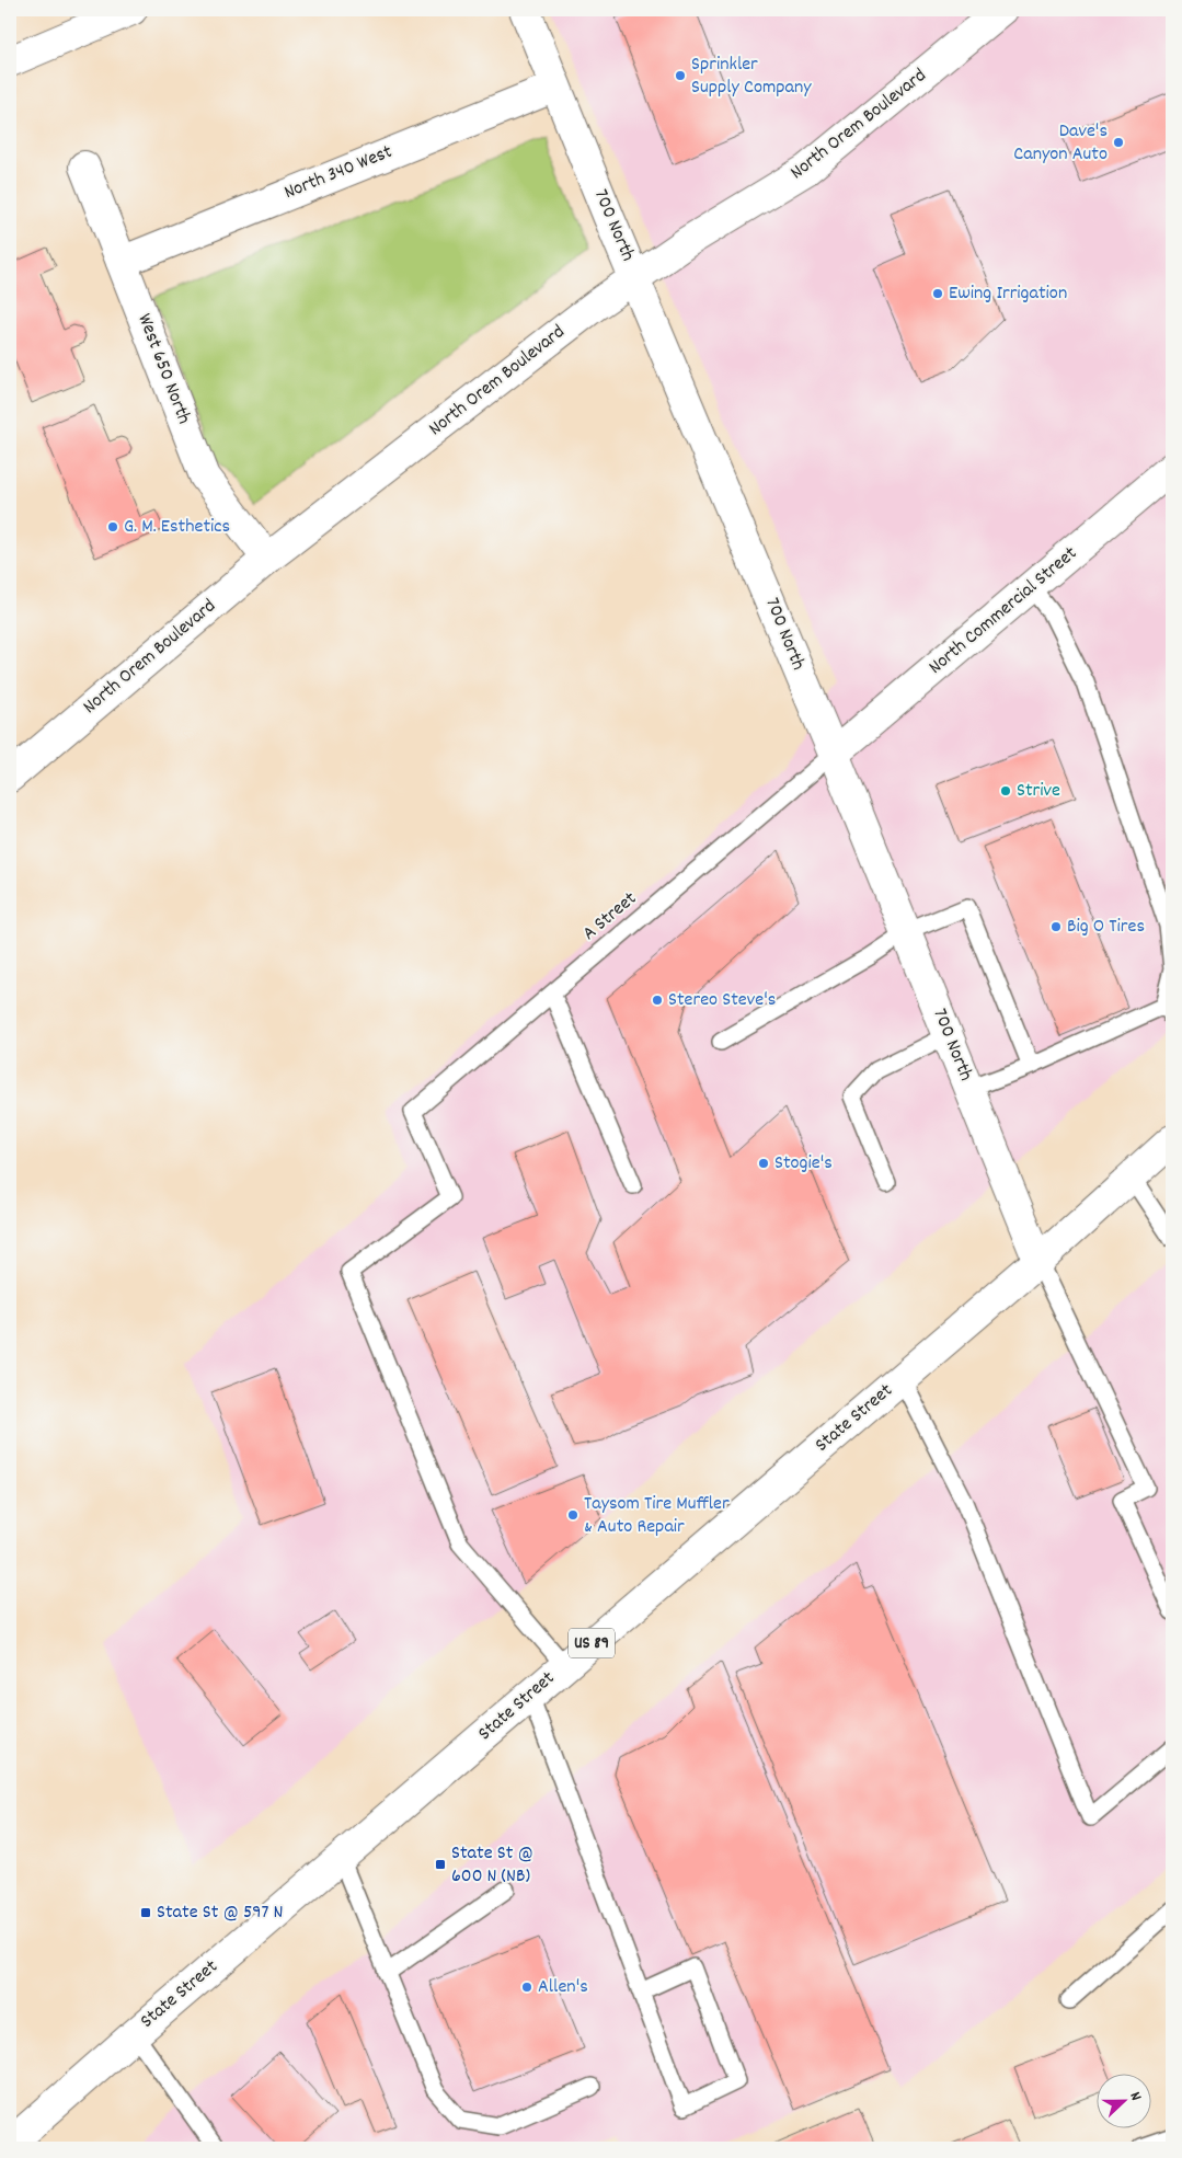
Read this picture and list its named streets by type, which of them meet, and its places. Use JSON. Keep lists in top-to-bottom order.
{
  "streets": {
    "street": [
      "North Orem Boulevard",
      "North 340 West",
      "700 North",
      "West 650 North",
      "North Commercial Street",
      "State Street",
      "US 89"
    ],
    "lane": ["A Street"]
  },
  "crossings": [
    ["North Orem Boulevard", "700 North"],
    ["North Orem Boulevard", "West 650 North"],
    ["North 340 West", "700 North"],
    ["North 340 West", "West 650 North"],
    ["700 North", "North Commercial Street"],
    ["700 North", "A Street"],
    ["700 North", "State Street"],
    ["North Commercial Street", "A Street"],
    ["A Street", "State Street"]
  ],
  "places": {
    "other": [
      "Sprinkler Supply Company",
      "Dave's Canyon Auto",
      "Ewing Irrigation",
      "G. M. Esthetics",
      "Strive",
      "Big O Tires",
      "Stereo Steve's",
      "Stogie's",
      "Taysom Tire Muffler & Auto Repair",
      "Allen's"
    ],
    "transit": ["State St @ 600 N (NB)", "State St @ 597 N"]
  },
  "north": "right"
}
